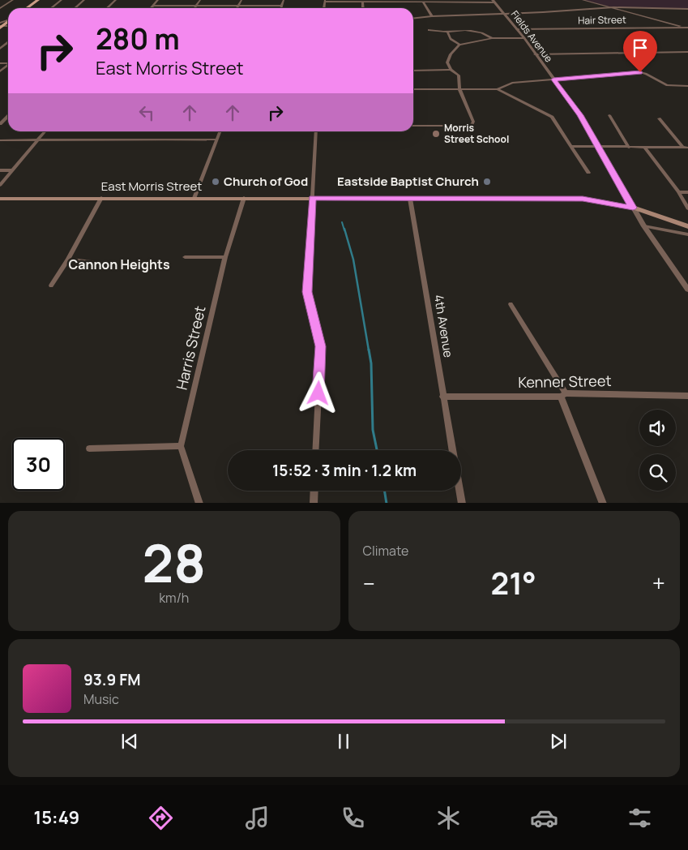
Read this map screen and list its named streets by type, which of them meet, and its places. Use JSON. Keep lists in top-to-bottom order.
{
  "streets": {
    "main road": ["East Morris Street"],
    "street": [
      "Hair Street",
      "Fields Avenue",
      "4th Avenue",
      "Harris Street",
      "Kenner Street"
    ]
  },
  "crossings": [
    ["Hair Street", "Fields Avenue"],
    ["Fields Avenue", "East Morris Street"],
    ["East Morris Street", "4th Avenue"],
    ["East Morris Street", "Harris Street"],
    ["4th Avenue", "Kenner Street"]
  ],
  "districts": ["Cannon Heights"],
  "places": ["Morris Street School", "Church of God", "Eastside Baptist Church"],
  "page": {
    "turn": ["280 m", "East Morris Street"],
    "limit": "30",
    "trip": "15:52 · 3 min · 1.2 km",
    "tile": [
      ["28", "km/h"],
      "Climate"
    ],
    "heat": ["−", "21°", "+"],
    "song": ["93.9 FM", "Music"],
    "tabs": "15:49"
  }
}
